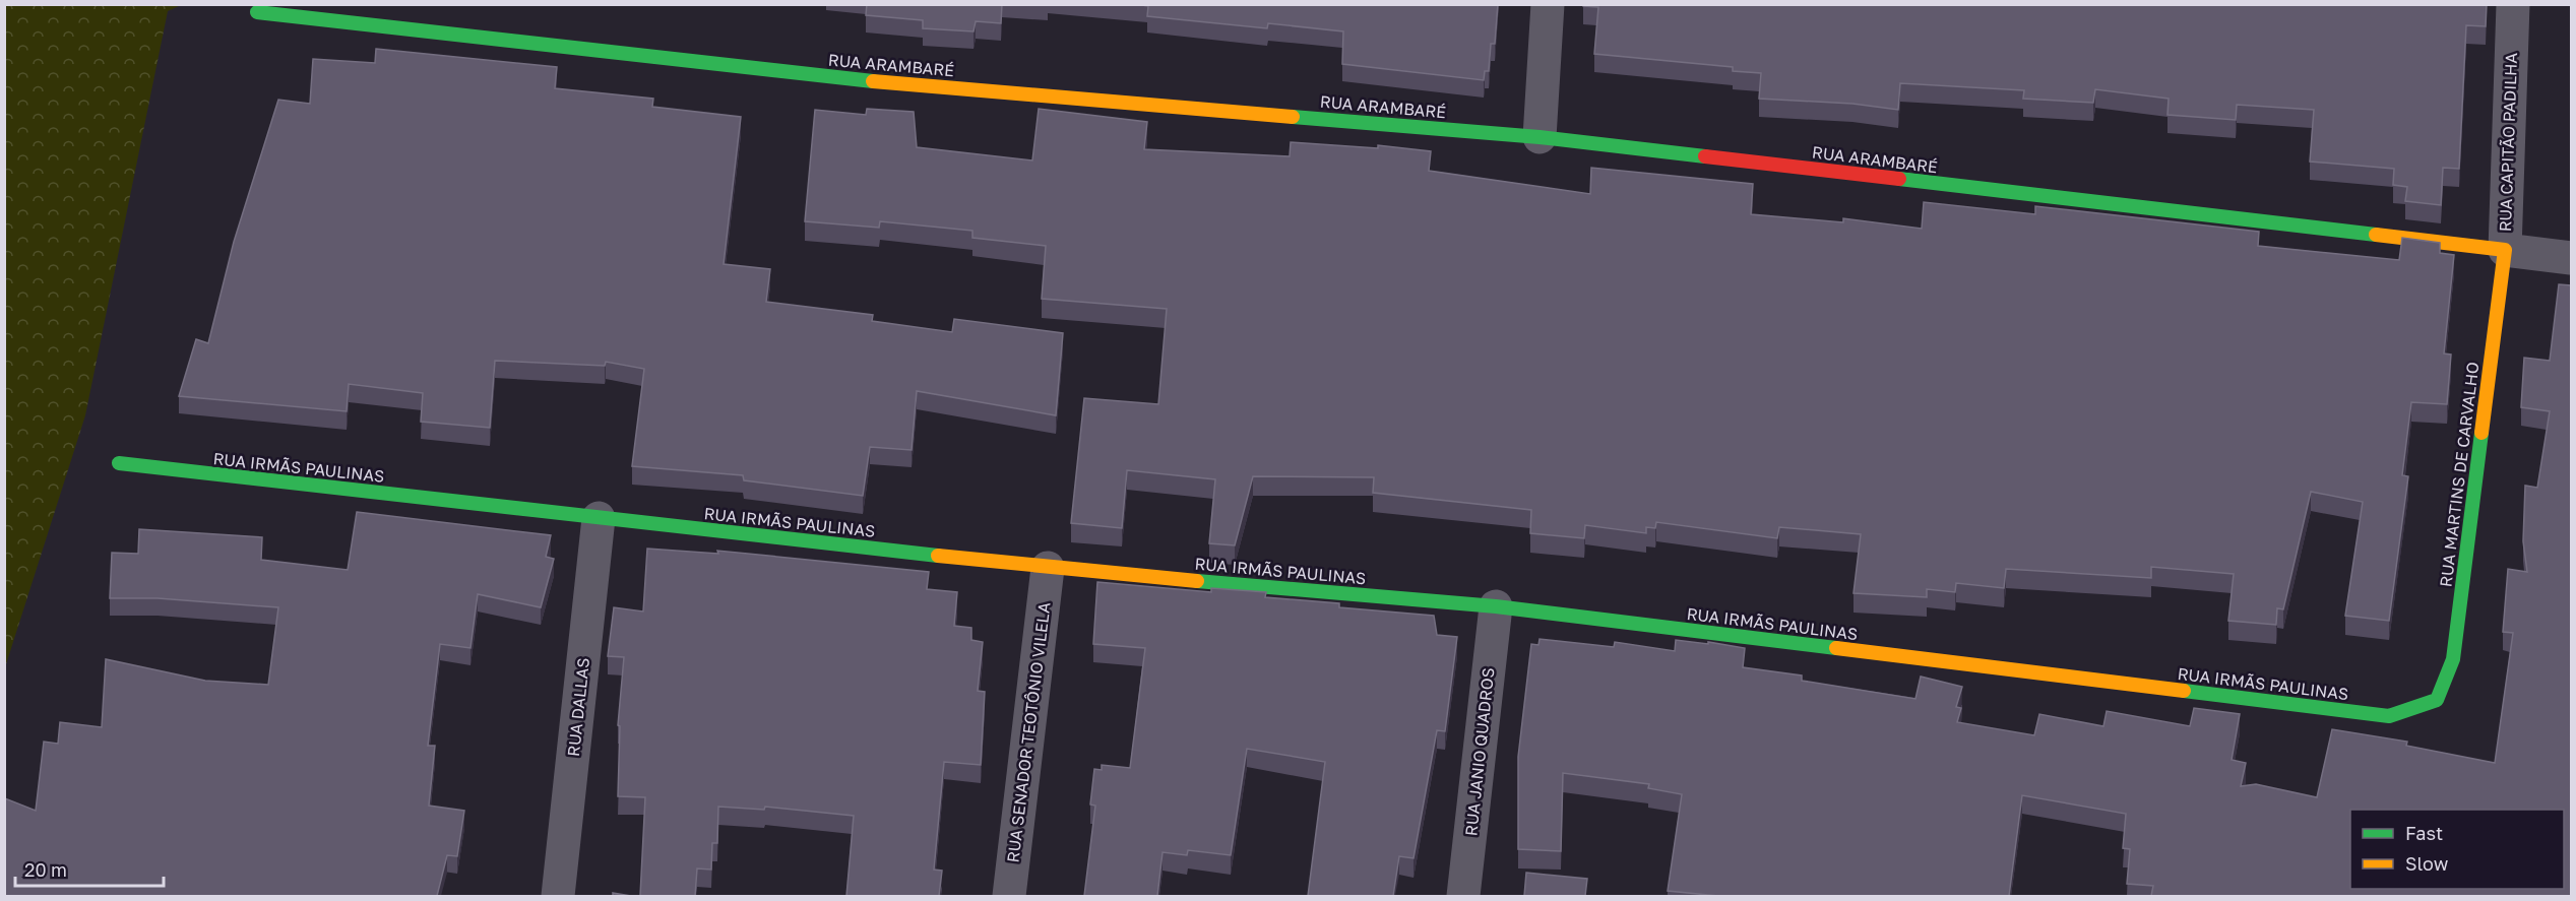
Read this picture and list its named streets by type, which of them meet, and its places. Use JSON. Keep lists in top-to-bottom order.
{
  "streets": {
    "street": [
      "RUA ARAMBARÉ",
      "RUA CAPITÃO PADILHA",
      "RUA IRMÃS PAULINAS",
      "RUA MARTINS DE CARVALHO",
      "RUA DALLAS",
      "RUA SENADOR TEOTÔNIO VILELA",
      "RUA JANIO QUADROS"
    ]
  },
  "crossings": [
    ["RUA ARAMBARÉ", "RUA CAPITÃO PADILHA"],
    ["RUA ARAMBARÉ", "RUA MARTINS DE CARVALHO"],
    ["RUA CAPITÃO PADILHA", "RUA MARTINS DE CARVALHO"],
    ["RUA IRMÃS PAULINAS", "RUA MARTINS DE CARVALHO"],
    ["RUA IRMÃS PAULINAS", "RUA DALLAS"],
    ["RUA IRMÃS PAULINAS", "RUA SENADOR TEOTÔNIO VILELA"],
    ["RUA IRMÃS PAULINAS", "RUA JANIO QUADROS"]
  ],
  "legend": ["Fast", "Slow"],
  "scale_bar": "20 m"
}
